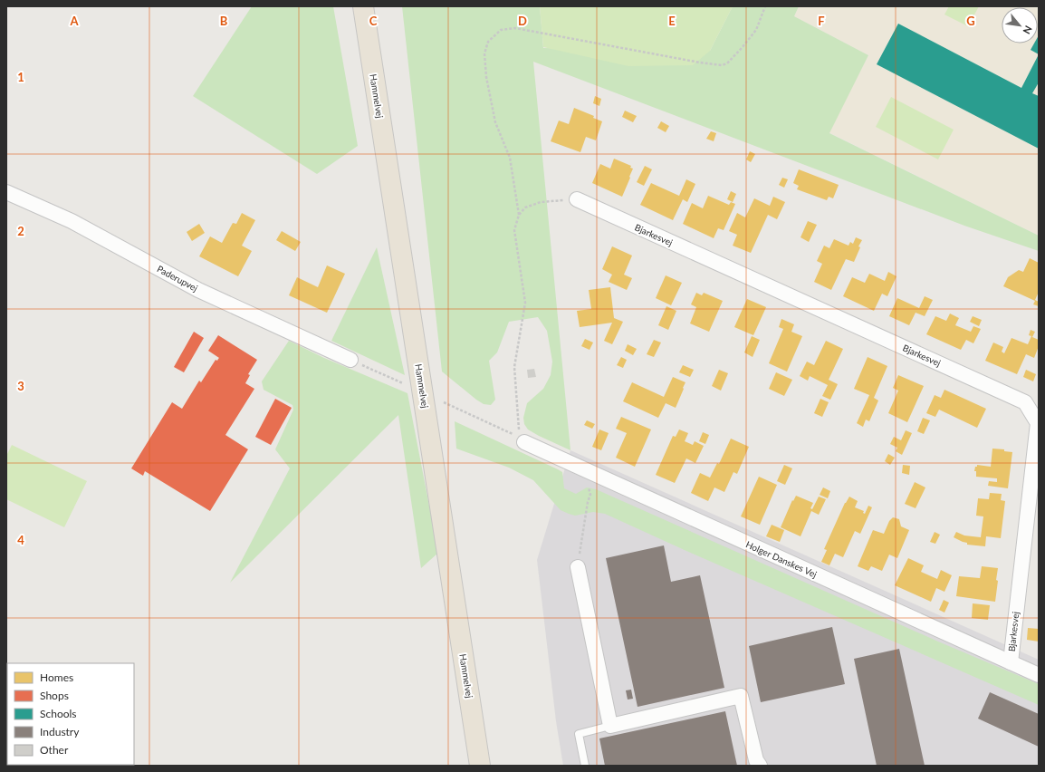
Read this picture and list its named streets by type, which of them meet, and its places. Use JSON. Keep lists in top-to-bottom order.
{
  "streets": {
    "highway": ["Hammelvej"],
    "street": ["Bjarkesvej", "Paderupvej", "Holger Danskes Vej"]
  },
  "crossings": [
    ["Bjarkesvej", "Holger Danskes Vej"]
  ],
  "legend": [
    "Homes",
    "Shops",
    "Schools",
    "Industry",
    "Other"
  ],
  "north": "bottom right",
  "grid": {
    "columns": [
      "A",
      "B",
      "C",
      "D",
      "E",
      "F",
      "G"
    ],
    "rows": [
      "1",
      "2",
      "3",
      "4"
    ]
  }
}
